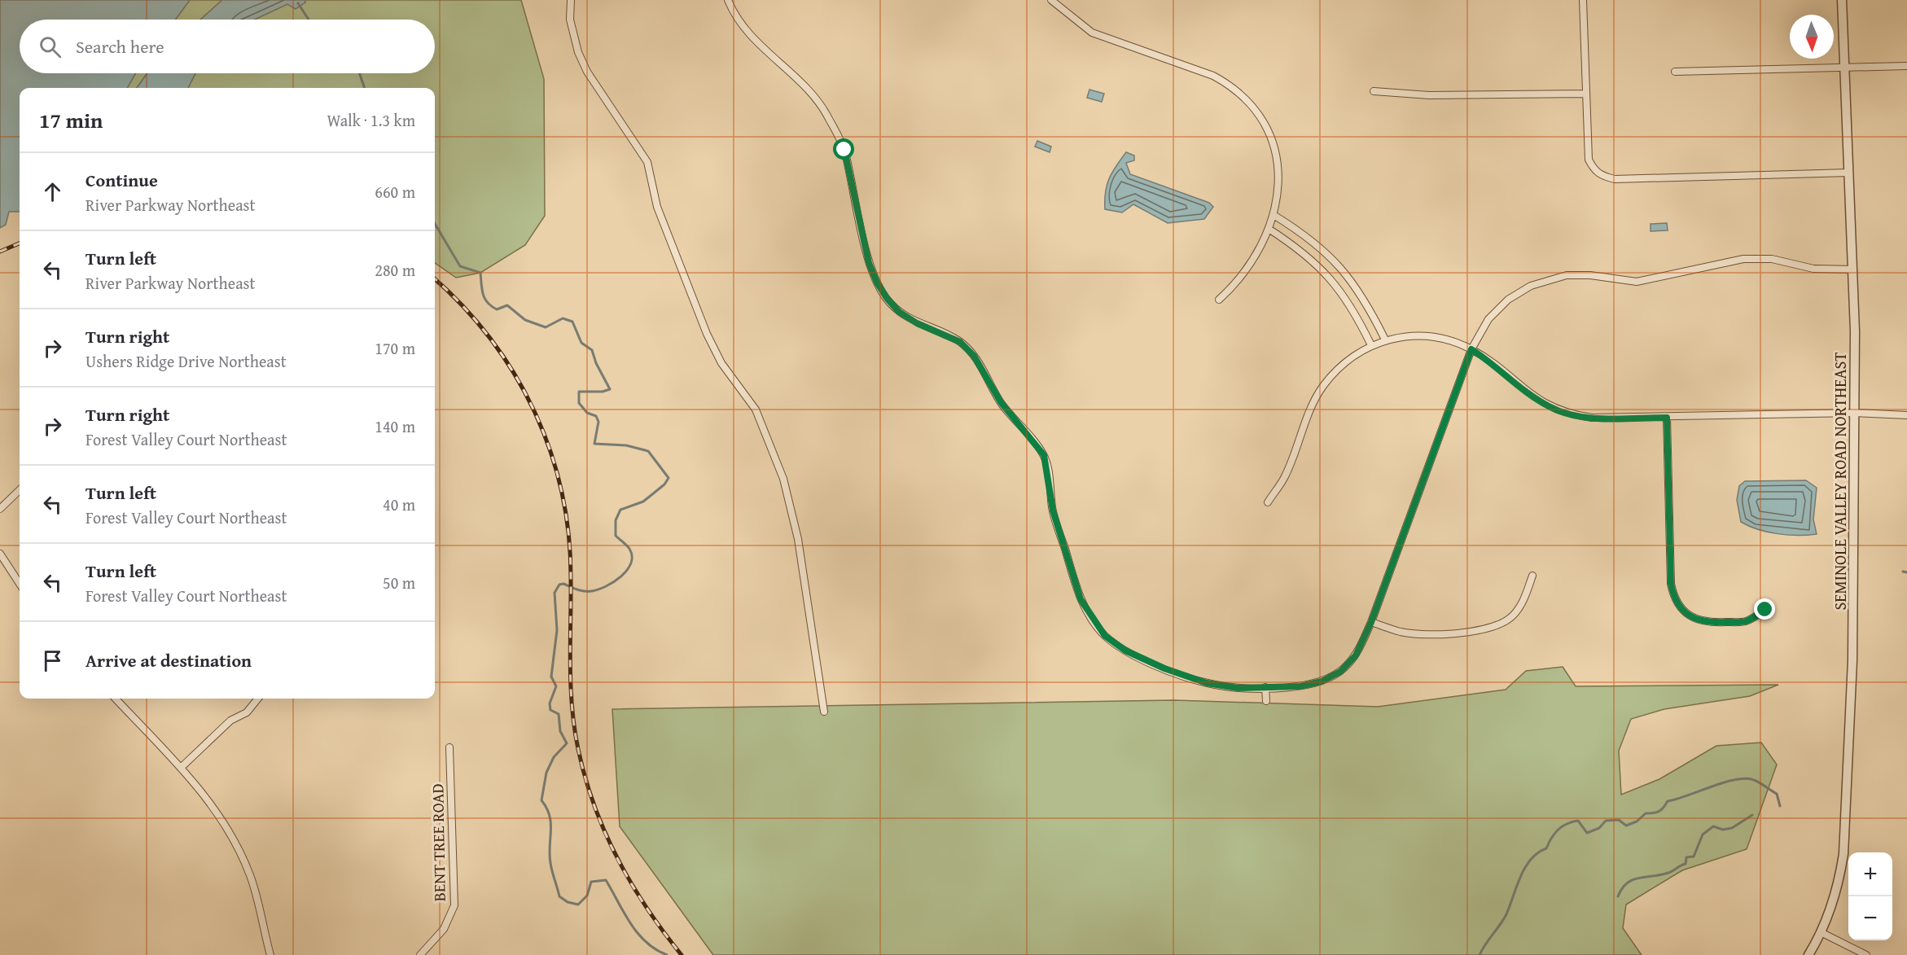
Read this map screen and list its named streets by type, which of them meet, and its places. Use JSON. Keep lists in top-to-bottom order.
{
  "streets": {
    "street": ["SEMINOLE VALLEY ROAD NORTHEAST", "BENT TREE ROAD"]
  },
  "north": "bottom",
  "page": {
    "search": "Search here",
    "heading": ["17 min", "Walk · 1.3 km"],
    "list": [
      ["Continue", "River Parkway Northeast", "660 m"],
      ["Turn left", "River Parkway Northeast", "280 m"],
      ["Turn right", "Ushers Ridge Drive Northeast", "170 m"],
      ["Turn right", "Forest Valley Court Northeast", "140 m"],
      ["Turn left", "Forest Valley Court Northeast", "40 m"],
      ["Turn left", "Forest Valley Court Northeast", "50 m"],
      "Arrive at destination"
    ],
    "map_buttons": ["+", "−"]
  }
}
